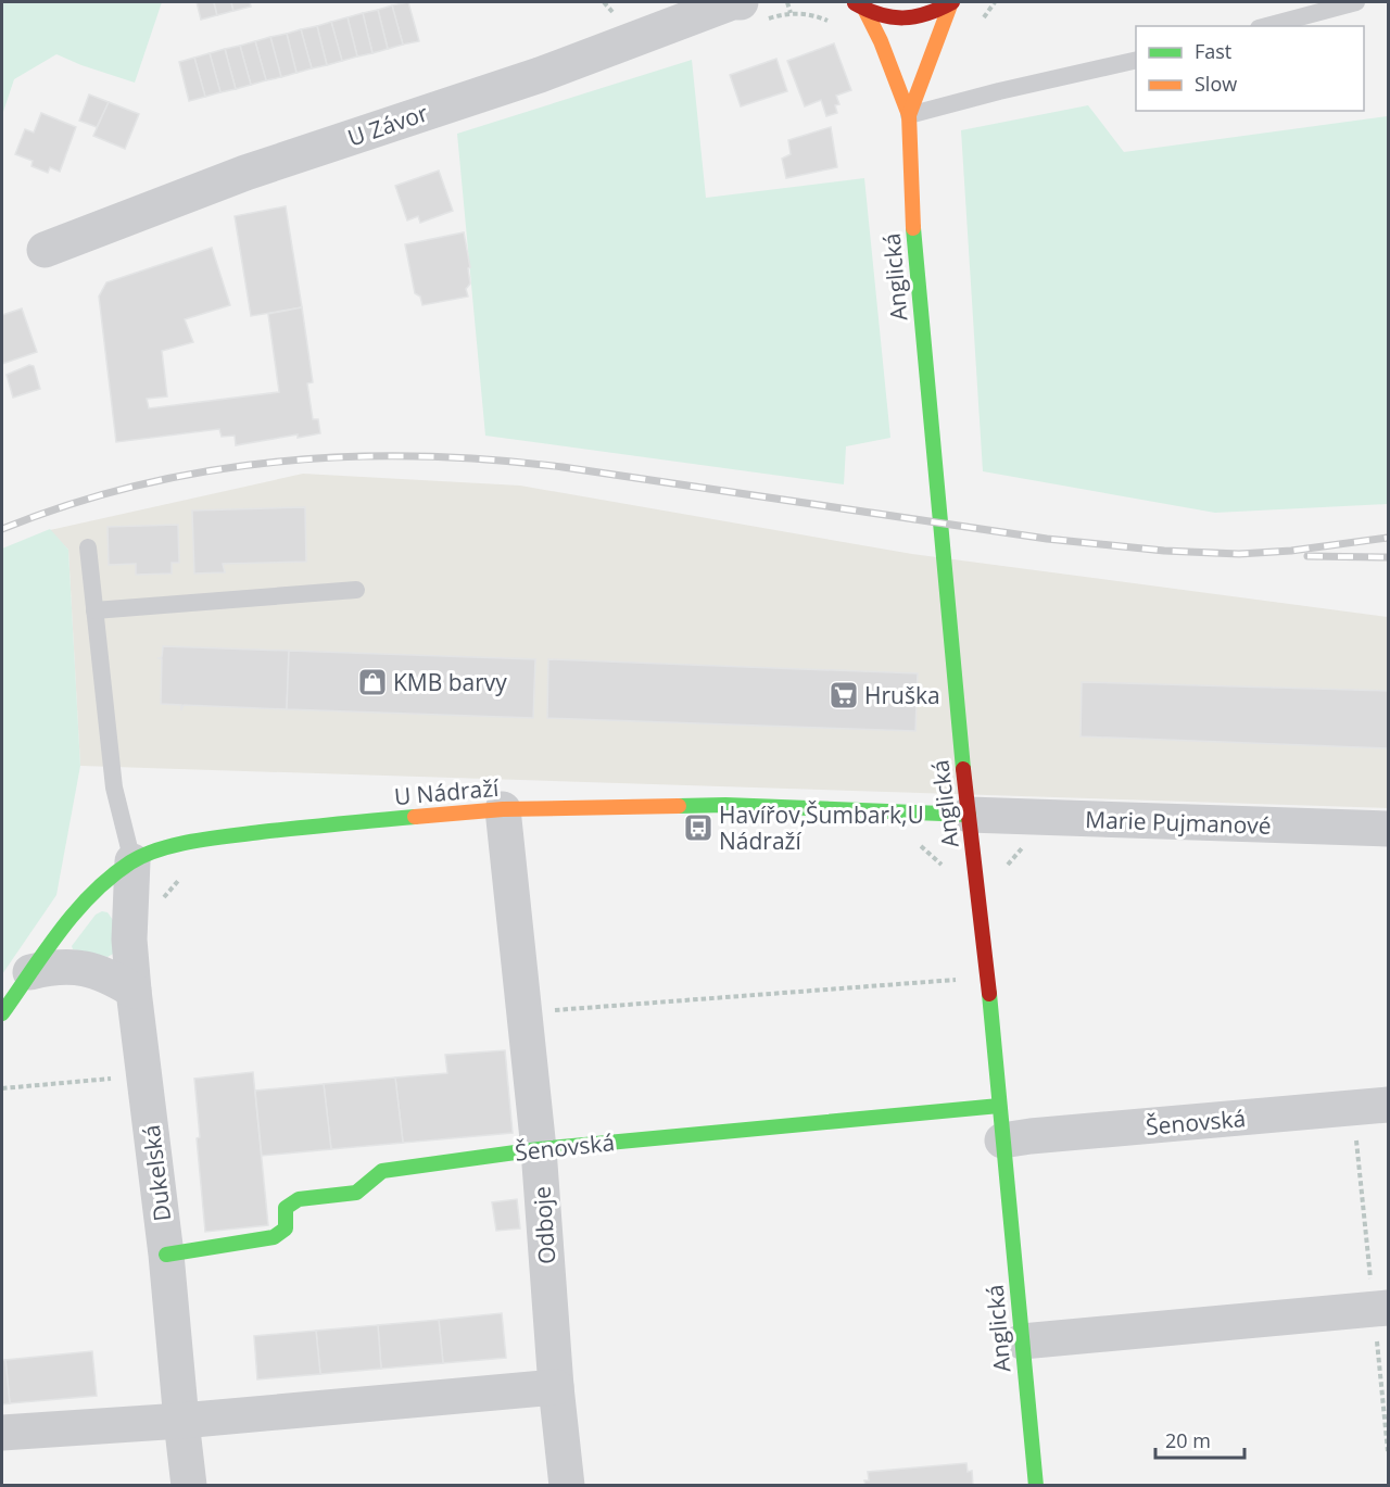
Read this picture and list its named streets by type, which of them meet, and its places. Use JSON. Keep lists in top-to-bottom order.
{
  "streets": {
    "street": [
      "U Závor",
      "Anglická",
      "U Nádraží",
      "Marie Pujmanové",
      "Šenovská",
      "Dukelská",
      "Odboje"
    ]
  },
  "crossings": [
    ["Anglická", "U Nádraží"],
    ["Anglická", "Marie Pujmanové"],
    ["Anglická", "Šenovská"],
    ["U Nádraží", "Marie Pujmanové"],
    ["U Nádraží", "Dukelská"],
    ["U Nádraží", "Odboje"],
    ["Šenovská", "Dukelská"],
    ["Šenovská", "Odboje"]
  ],
  "places": {
    "shop": ["KMB barvy"],
    "supermarket": ["Hruška"],
    "bus stop": ["Havířov,Šumbark,U Nádraží"]
  },
  "legend": ["Fast", "Slow"],
  "scale_bar": "20 m"
}
